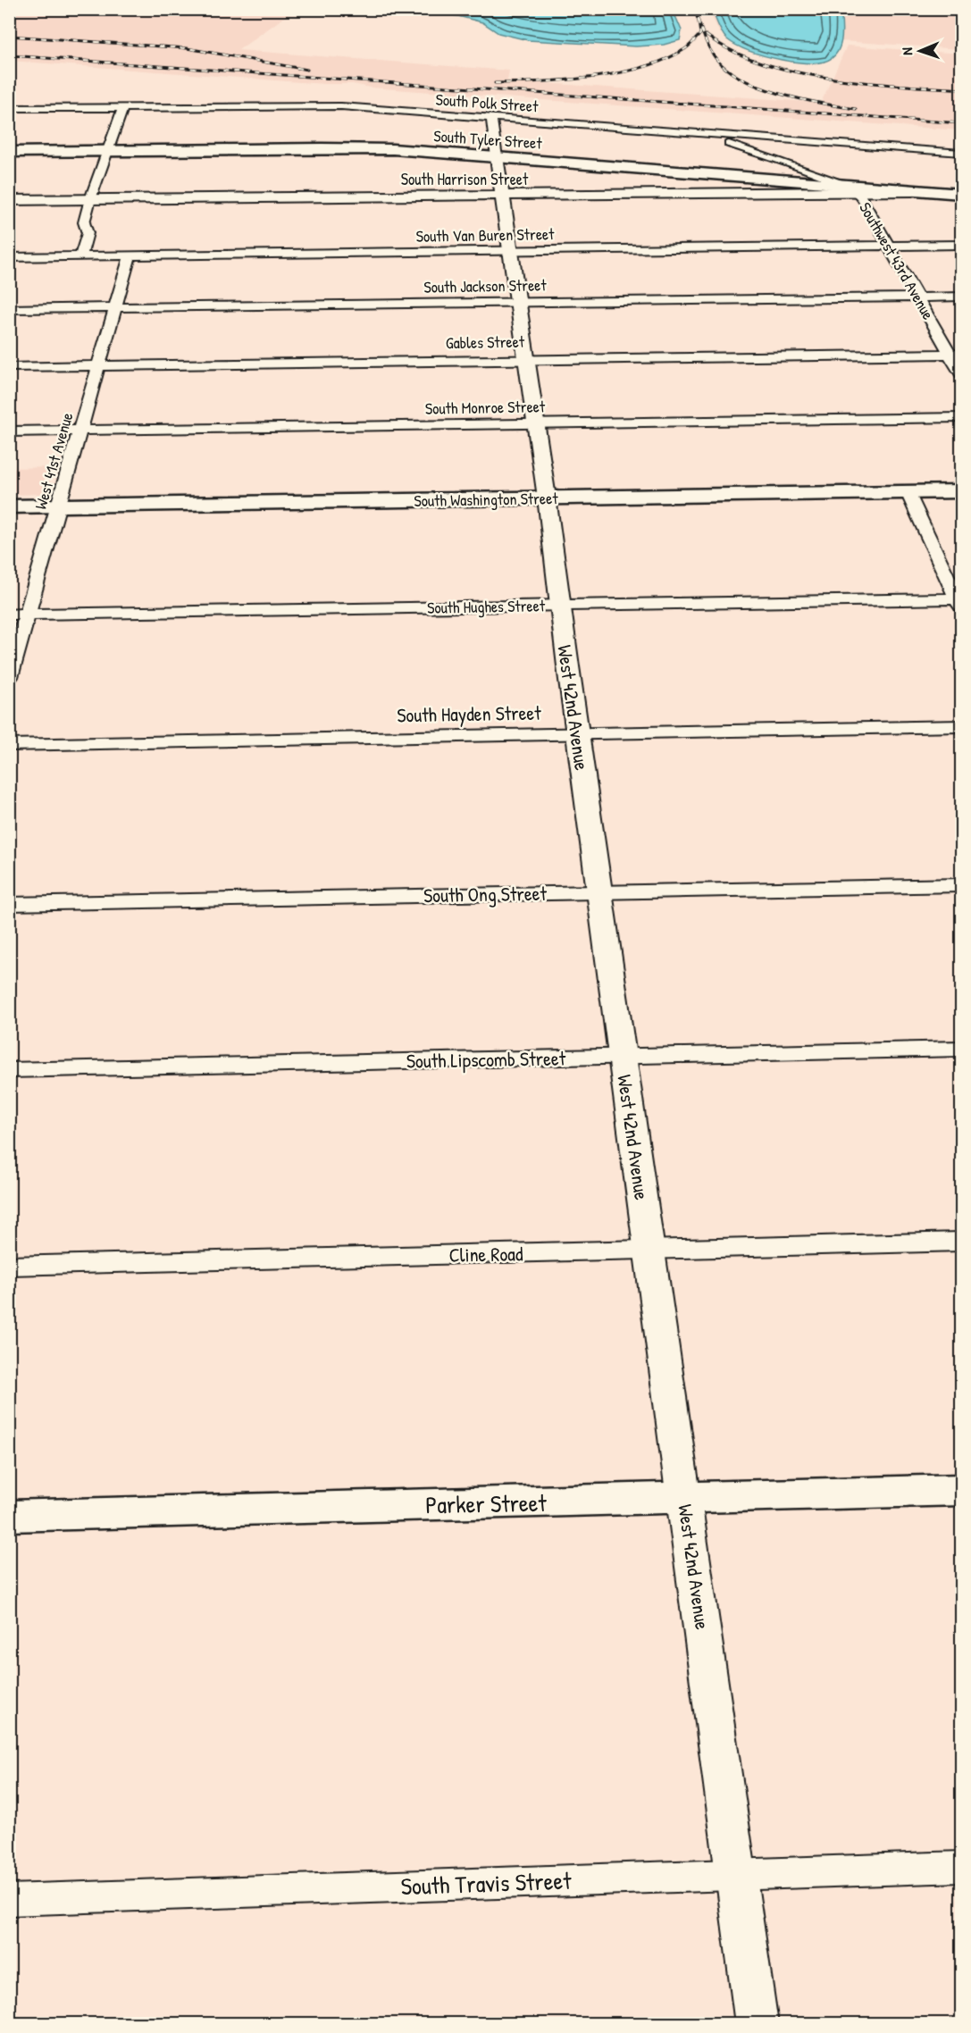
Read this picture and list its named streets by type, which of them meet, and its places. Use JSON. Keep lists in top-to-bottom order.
{
  "streets": {
    "main road": ["South Tyler Street", "South Washington Street", "Parker Street"],
    "street": [
      "South Polk Street",
      "South Harrison Street",
      "South Van Buren Street",
      "Southwest 43rd Avenue",
      "South Jackson Street",
      "Gables Street",
      "South Monroe Street",
      "West 41st Avenue",
      "South Hughes Street",
      "West 42nd Avenue",
      "South Hayden Street",
      "South Ong Street",
      "South Lipscomb Street",
      "Cline Road",
      "South Travis Street"
    ]
  },
  "crossings": [
    ["South Polk Street", "Southwest 43rd Avenue"],
    ["South Tyler Street", "South Harrison Street"],
    ["South Tyler Street", "Southwest 43rd Avenue"],
    ["South Tyler Street", "West 42nd Avenue"],
    ["South Harrison Street", "Southwest 43rd Avenue"],
    ["South Harrison Street", "West 42nd Avenue"],
    ["South Van Buren Street", "Southwest 43rd Avenue"],
    ["South Van Buren Street", "West 41st Avenue"],
    ["South Van Buren Street", "West 42nd Avenue"],
    ["Southwest 43rd Avenue", "South Jackson Street"],
    ["Southwest 43rd Avenue", "Gables Street"],
    ["South Jackson Street", "West 41st Avenue"],
    ["South Jackson Street", "West 42nd Avenue"],
    ["Gables Street", "West 41st Avenue"],
    ["Gables Street", "West 42nd Avenue"],
    ["South Monroe Street", "West 41st Avenue"],
    ["South Monroe Street", "West 42nd Avenue"],
    ["West 41st Avenue", "South Washington Street"],
    ["West 41st Avenue", "South Hughes Street"],
    ["South Washington Street", "West 42nd Avenue"],
    ["South Hughes Street", "West 42nd Avenue"],
    ["West 42nd Avenue", "South Hayden Street"],
    ["West 42nd Avenue", "South Ong Street"],
    ["West 42nd Avenue", "South Lipscomb Street"],
    ["West 42nd Avenue", "Cline Road"],
    ["West 42nd Avenue", "Parker Street"],
    ["West 42nd Avenue", "South Travis Street"]
  ],
  "north": "left"
}
